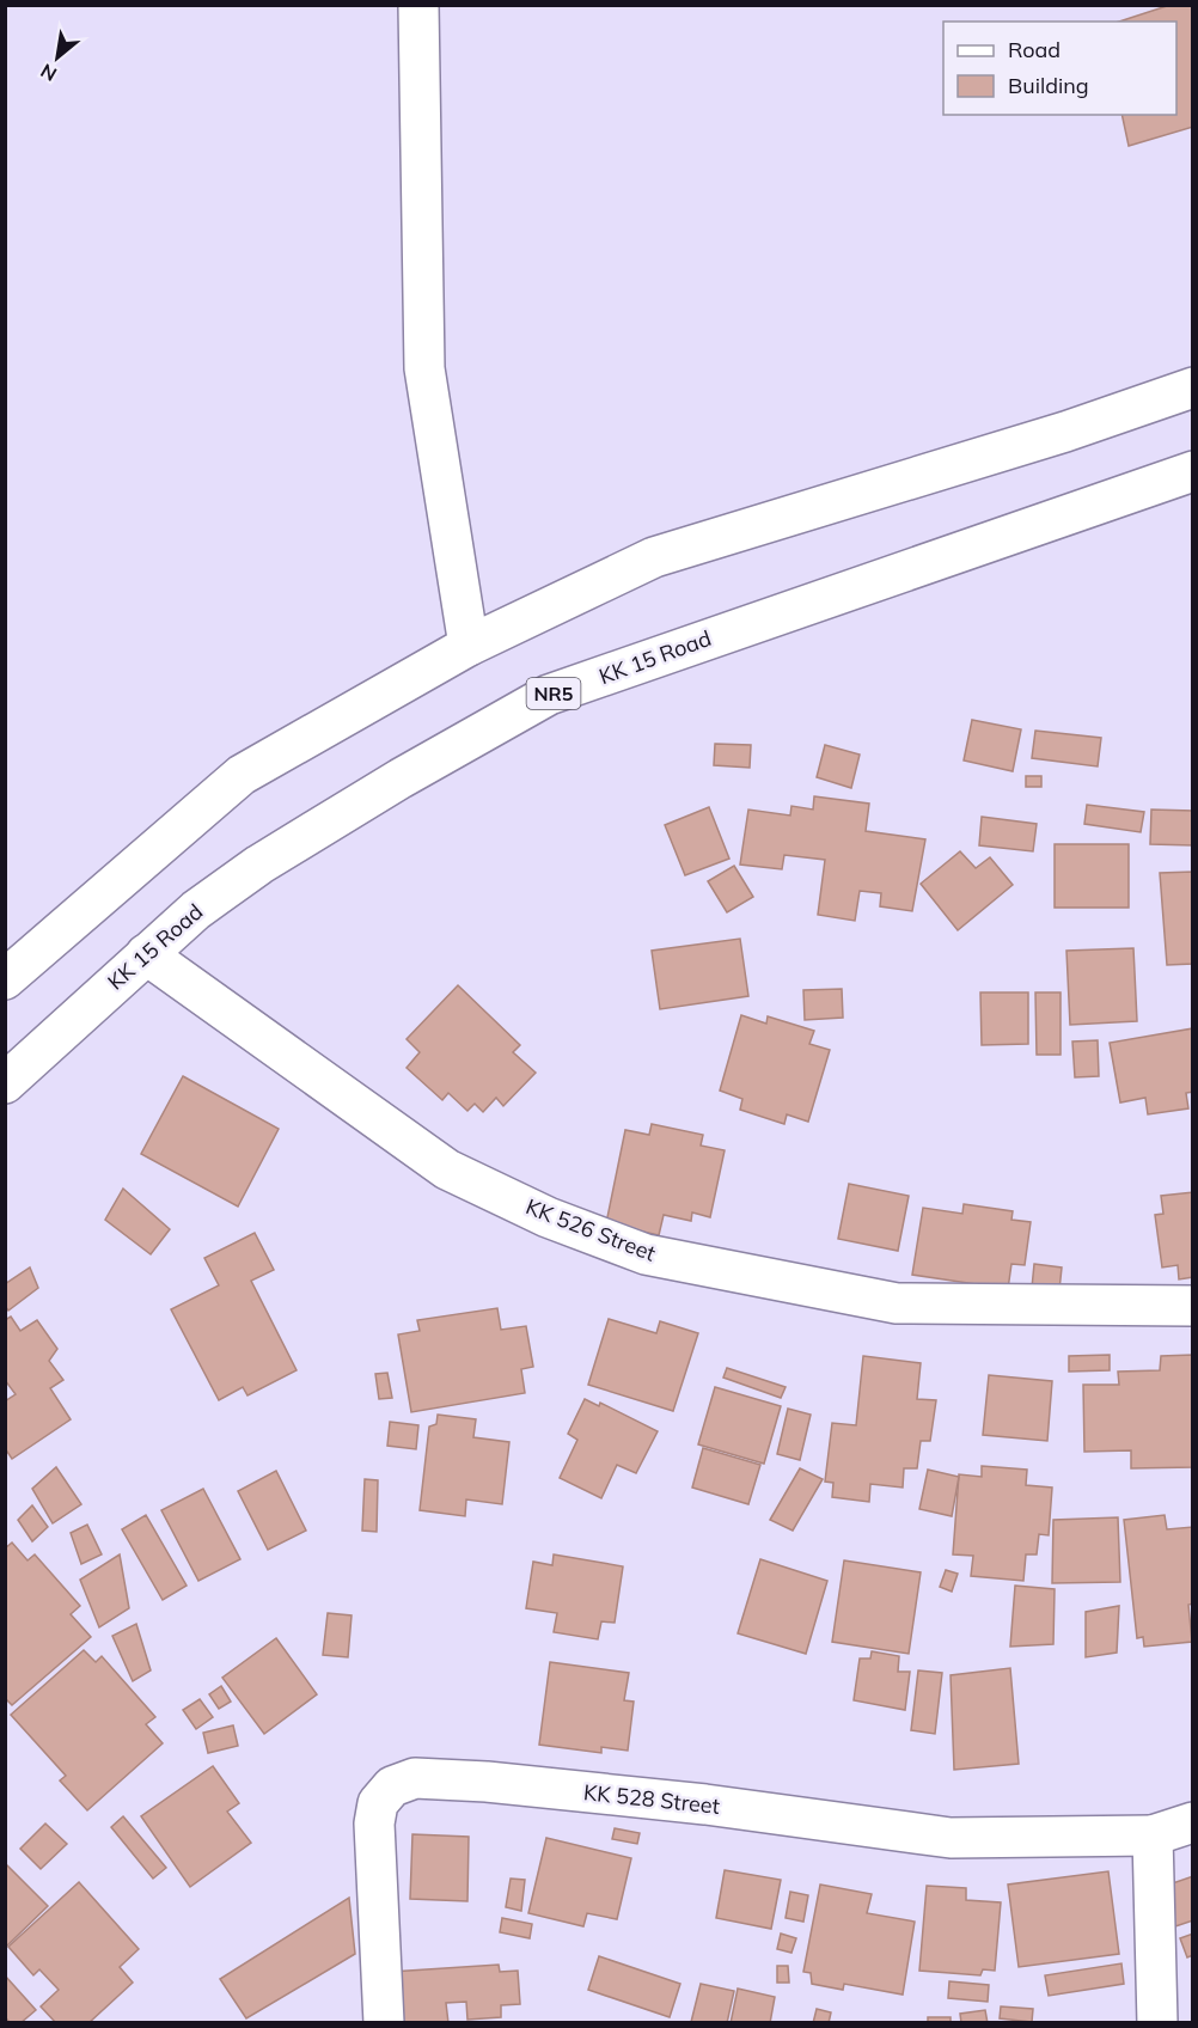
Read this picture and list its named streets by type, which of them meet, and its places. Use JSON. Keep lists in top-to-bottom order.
{
  "streets": {
    "main road": [
      "KK 15 Road",
      "NR5",
      "KK 526 Street",
      "KK 528 Street"
    ]
  },
  "crossings": [
    ["KK 15 Road", "KK 526 Street"]
  ],
  "legend": ["Road", "Building"],
  "north": "bottom left"
}
